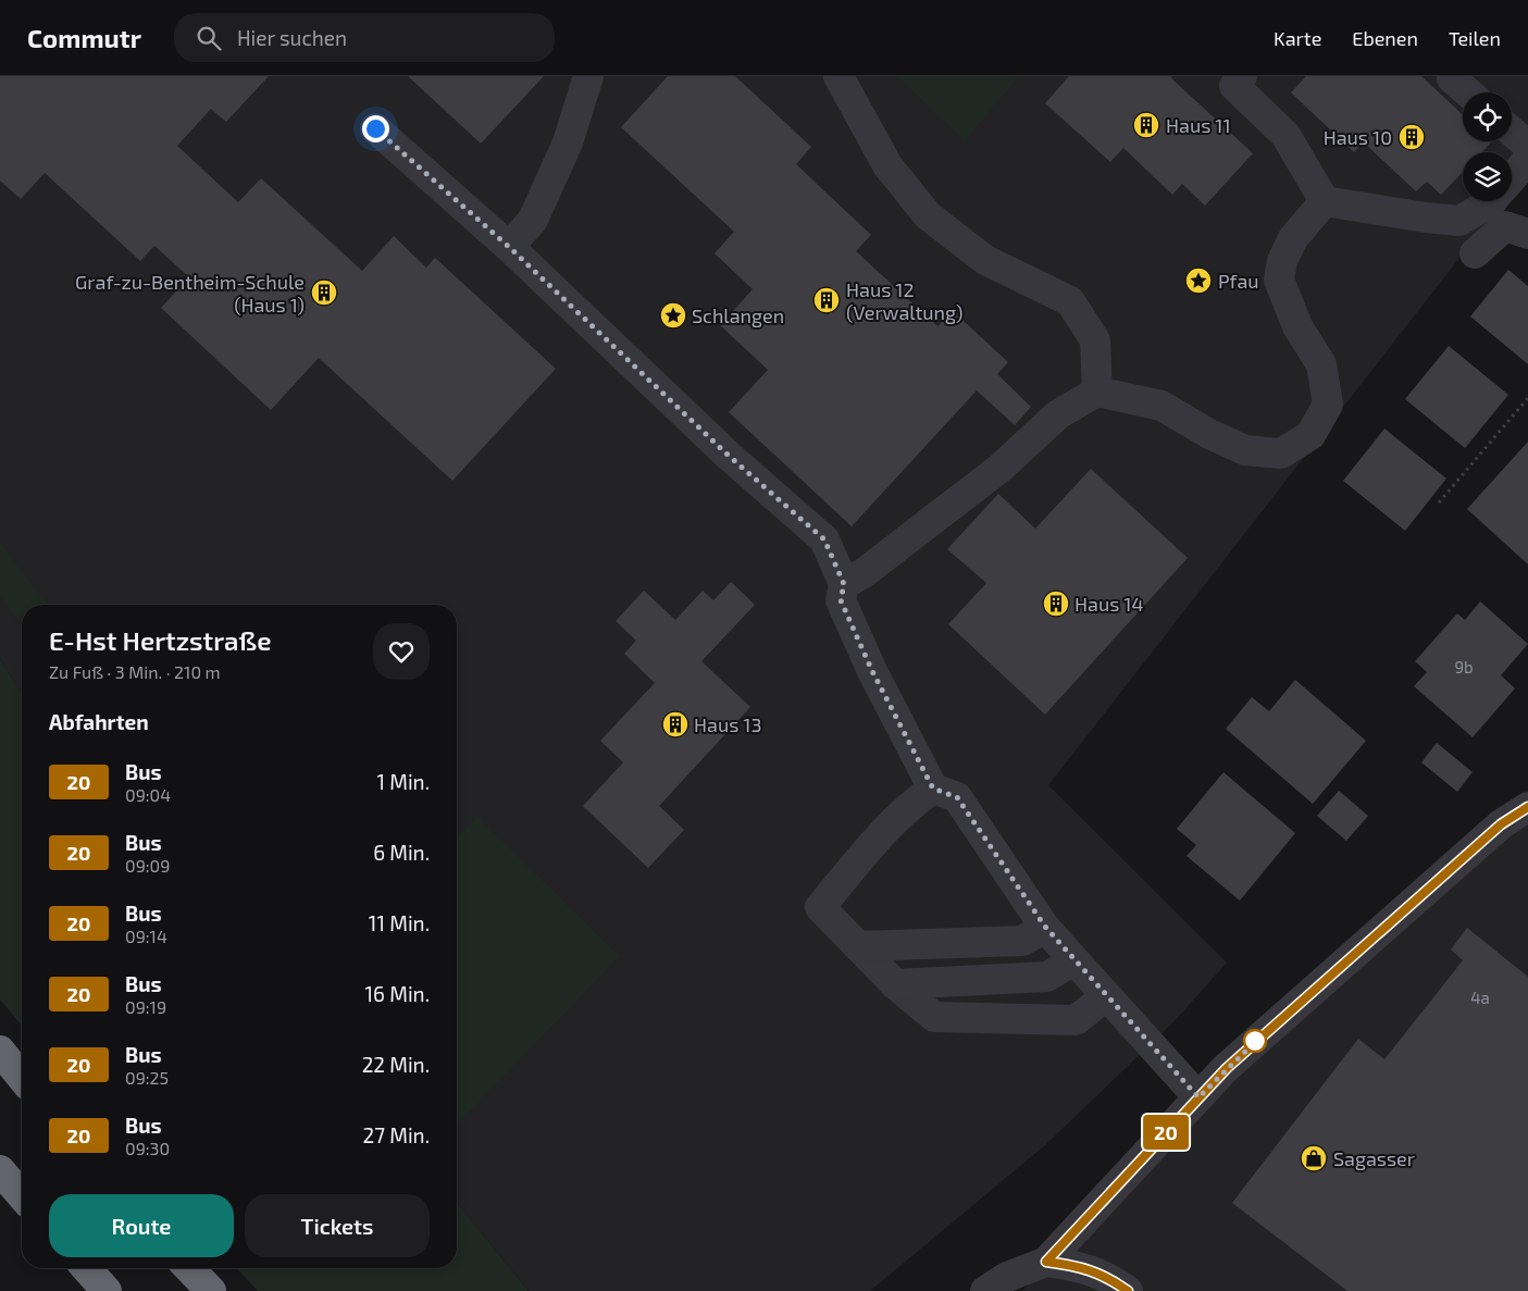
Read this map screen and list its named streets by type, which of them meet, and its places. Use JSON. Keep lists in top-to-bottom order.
{
  "places": {
    "building": [
      "Haus 11",
      "Haus 10",
      "Graf-zu-Bentheim-Schule (Haus 1)",
      "Haus 12 (Verwaltung)",
      "Haus 14",
      "Haus 13"
    ],
    "place": ["Pfau", "Schlangen"],
    "shop": ["Sagasser"]
  },
  "lines": ["bus line 20"],
  "house_numbers": ["9b", "4a"],
  "page": {
    "header": "Commutr",
    "search": "Hier suchen",
    "nav": ["Karte", "Ebenen", "Teilen"],
    "on_map": "20",
    "heading": [
      ["E-Hst Hertzstraße", "Zu Fuß · 3 Min. · 210 m"],
      "Abfahrten"
    ],
    "list": [
      {
        "mark": "20",
        "name": "Bus",
        "note": "09:04",
        "value": "1 Min."
      },
      {
        "mark": "20",
        "name": "Bus",
        "note": "09:09",
        "value": "6 Min."
      },
      {
        "mark": "20",
        "name": "Bus",
        "note": "09:14",
        "value": "11 Min."
      },
      {
        "mark": "20",
        "name": "Bus",
        "note": "09:19",
        "value": "16 Min."
      },
      {
        "mark": "20",
        "name": "Bus",
        "note": "09:25",
        "value": "22 Min."
      },
      {
        "mark": "20",
        "name": "Bus",
        "note": "09:30",
        "value": "27 Min."
      }
    ],
    "buttons": ["Route", "Tickets"]
  }
}
